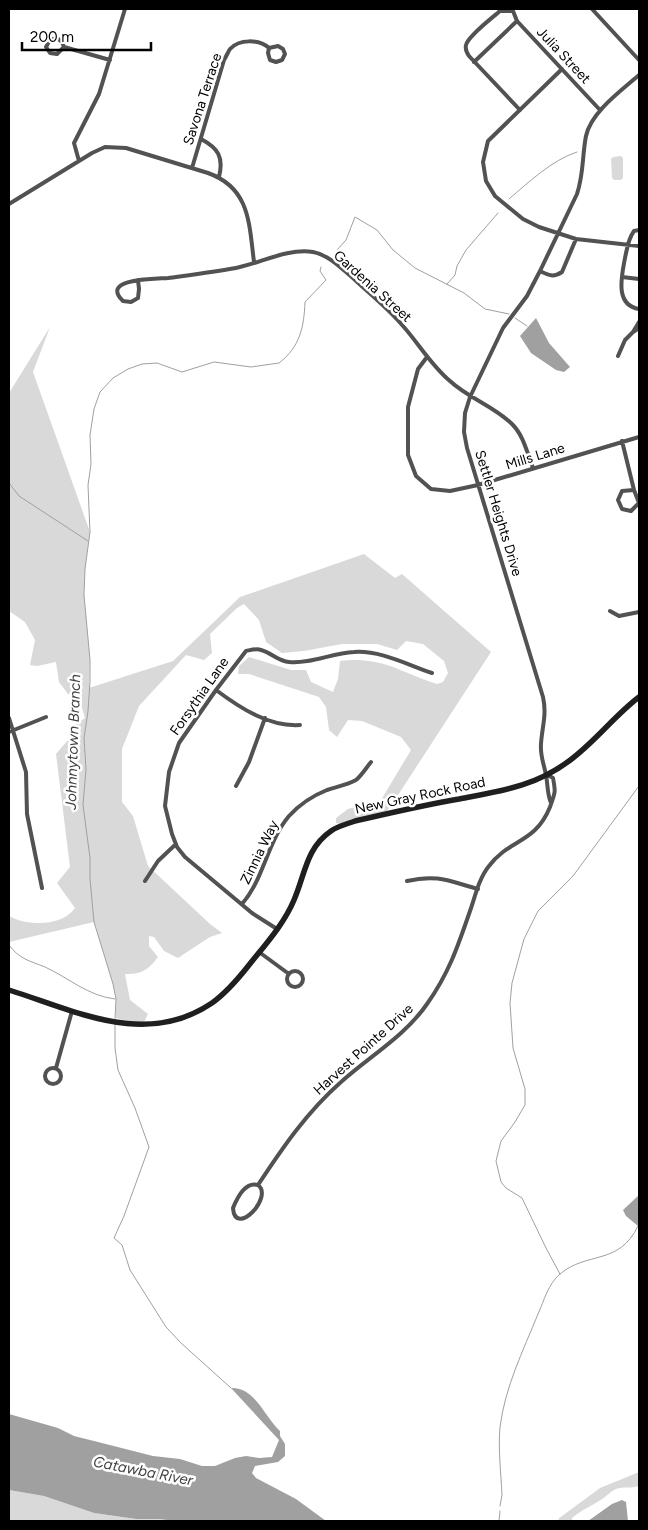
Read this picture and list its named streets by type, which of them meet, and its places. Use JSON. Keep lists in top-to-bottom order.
{
  "streets": {
    "street": [
      "Julia Street",
      "Savona Terrace",
      "Gardenia Street",
      "Mills Lane",
      "Settler Heights Drive",
      "Forsythia Lane",
      "New Gray Rock Road",
      "Zinnia Way",
      "Harvest Pointe Drive"
    ]
  },
  "crossings": [
    ["Gardenia Street", "Mills Lane"],
    ["Gardenia Street", "Settler Heights Drive"],
    ["Mills Lane", "Settler Heights Drive"],
    ["Settler Heights Drive", "New Gray Rock Road"],
    ["Settler Heights Drive", "Harvest Pointe Drive"],
    ["Forsythia Lane", "New Gray Rock Road"],
    ["Forsythia Lane", "Zinnia Way"],
    ["New Gray Rock Road", "Harvest Pointe Drive"]
  ],
  "water": ["Johnnytown Branch", "Catawba River"],
  "scale_bar": "200 m"
}
